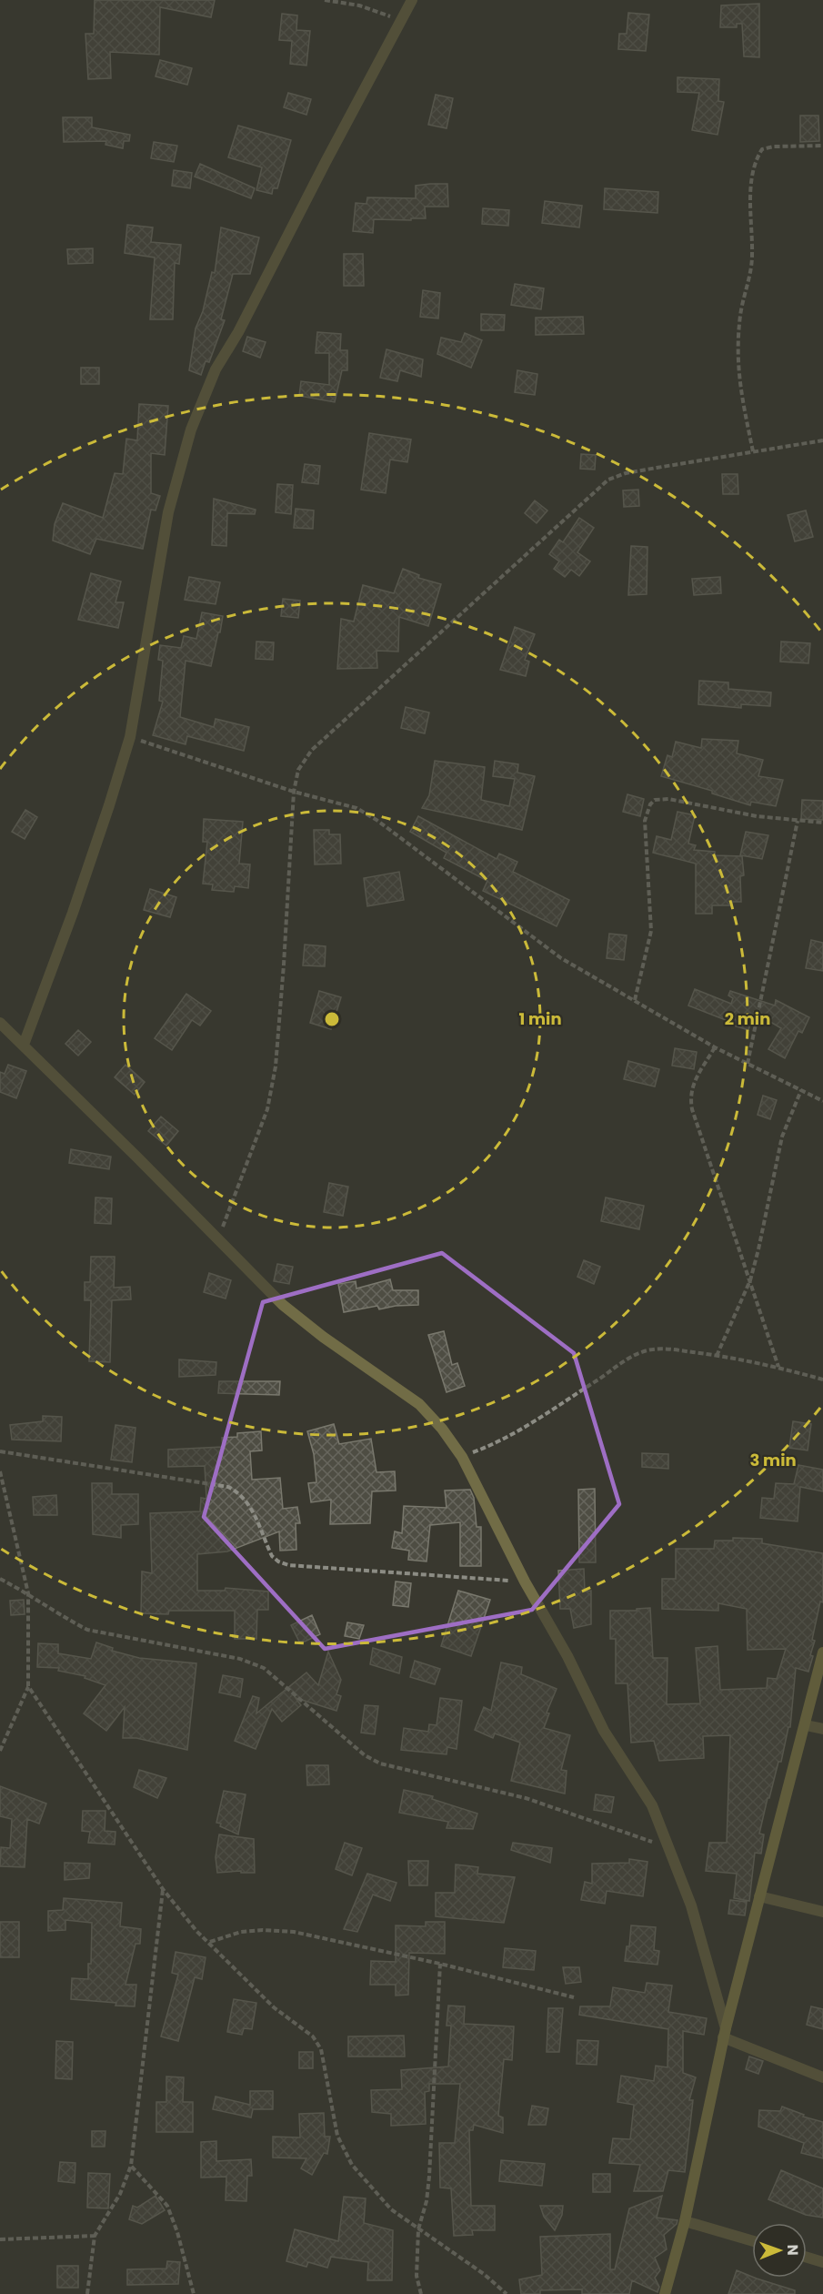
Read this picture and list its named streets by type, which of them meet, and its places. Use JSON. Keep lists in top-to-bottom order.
{
  "north": "right",
  "rings": ["1 min", "2 min", "3 min"]
}
